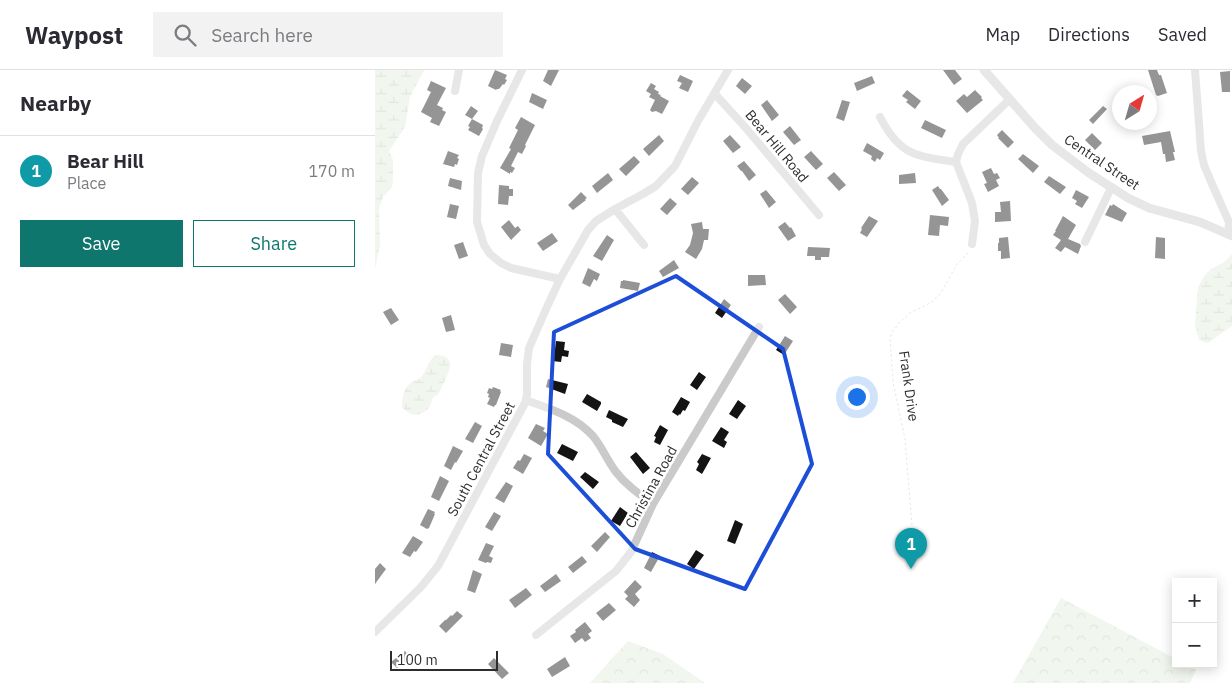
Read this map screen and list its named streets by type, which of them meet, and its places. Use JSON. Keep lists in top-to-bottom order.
{
  "streets": {
    "street": [
      "Bear Hill Road",
      "Central Street",
      "South Central Street",
      "Christina Road"
    ],
    "path": ["Frank Drive"]
  },
  "crossings": [
    ["Bear Hill Road", "South Central Street"]
  ],
  "scale_bar": "100 m",
  "north": "top right",
  "page": {
    "header": "Waypost",
    "search": "Search here",
    "nav": ["Map", "Directions", "Saved"],
    "heading": "Nearby",
    "list": [
      {
        "mark": "1",
        "name": "Bear Hill",
        "note": "Place",
        "value": "170 m"
      }
    ],
    "buttons": ["Save", "Share"],
    "pins": "1",
    "map_buttons": ["+", "−"],
    "scale": "100 m"
  }
}
